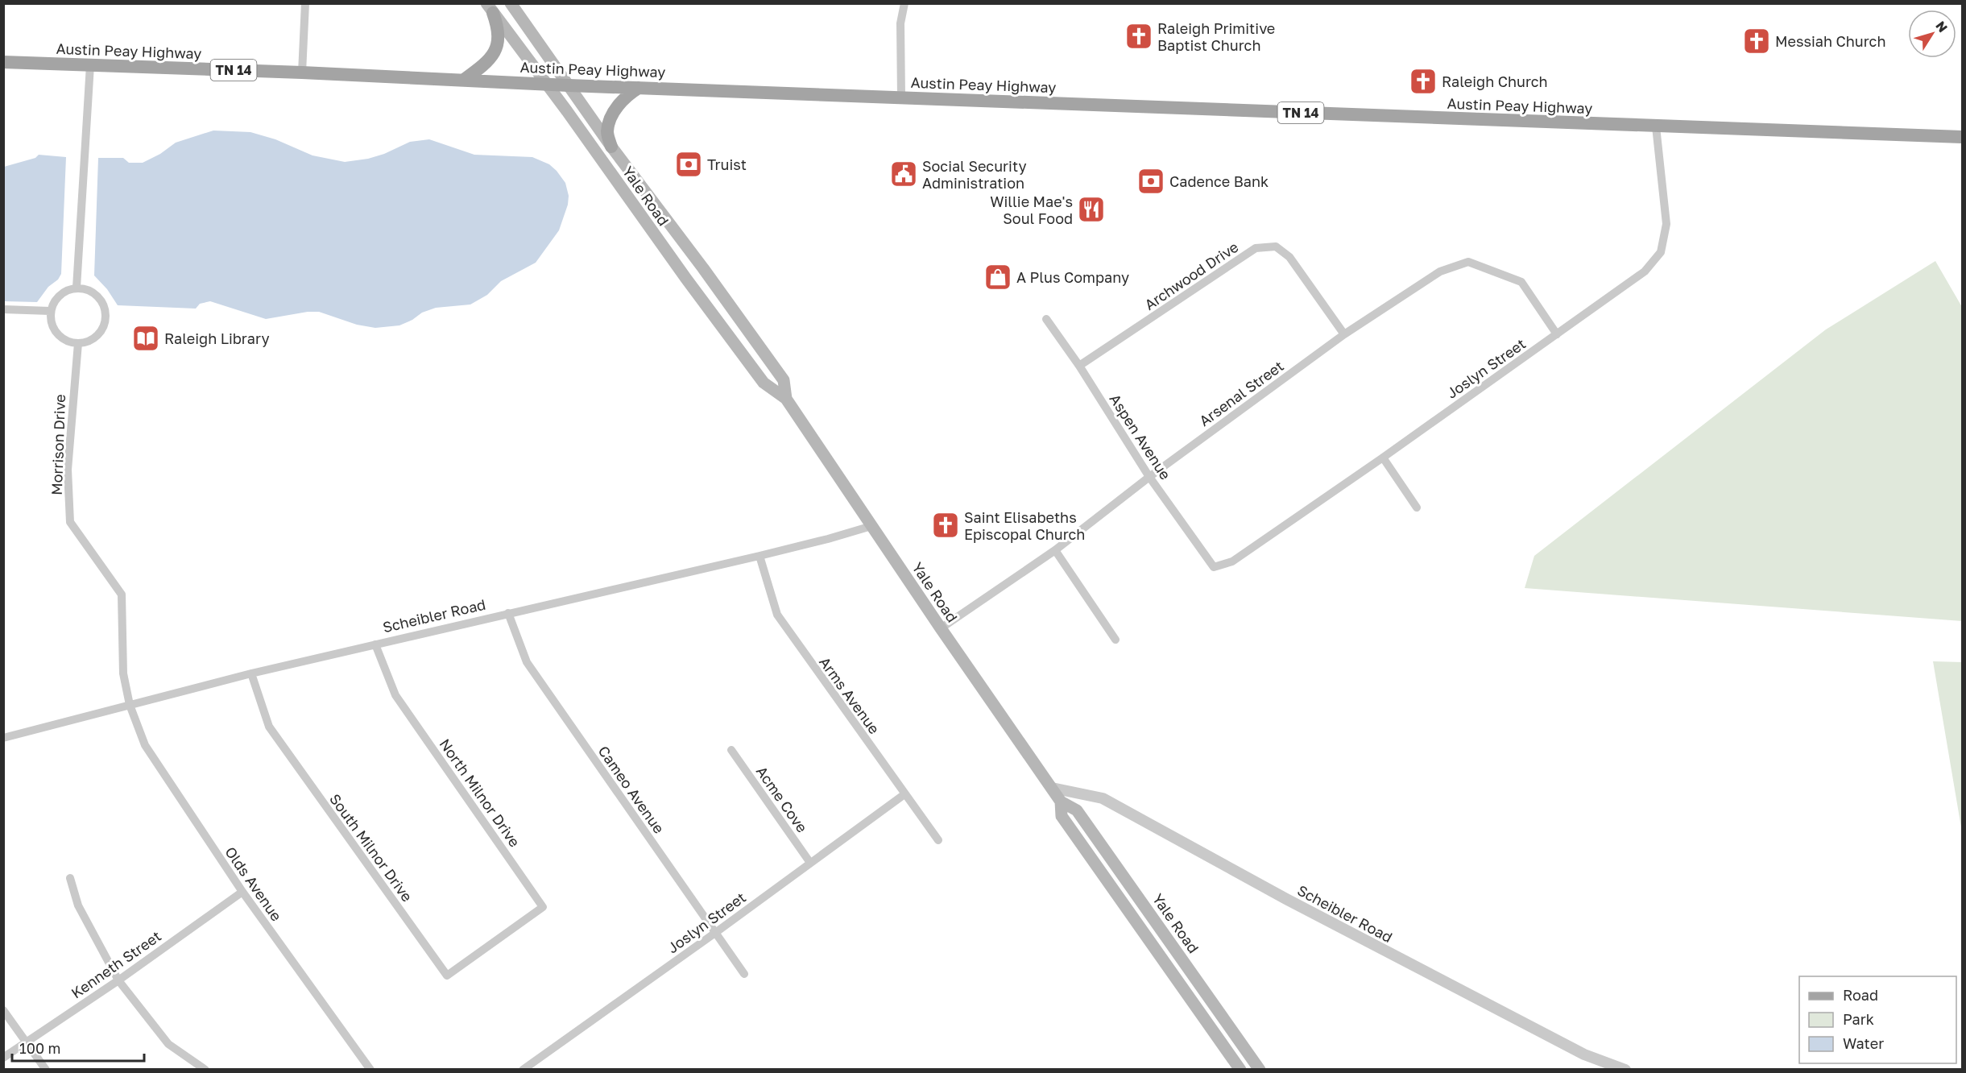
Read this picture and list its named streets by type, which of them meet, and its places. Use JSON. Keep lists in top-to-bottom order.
{
  "streets": {
    "main road": ["Austin Peay Highway", "TN 14", "Yale Road"],
    "street": [
      "Archwood Drive",
      "Joslyn Street",
      "Arsenal Street",
      "Aspen Avenue",
      "Morrison Drive",
      "Scheibler Road",
      "Arms Avenue",
      "Cameo Avenue",
      "North Milnor Drive",
      "Acme Cove",
      "South Milnor Drive",
      "Olds Avenue",
      "Kenneth Street"
    ]
  },
  "crossings": [
    ["Austin Peay Highway", "Yale Road"],
    ["Austin Peay Highway", "Joslyn Street"],
    ["Yale Road", "Arsenal Street"],
    ["Yale Road", "Scheibler Road"],
    ["Archwood Drive", "Arsenal Street"],
    ["Archwood Drive", "Aspen Avenue"],
    ["Joslyn Street", "Arsenal Street"],
    ["Joslyn Street", "Aspen Avenue"],
    ["Joslyn Street", "Arms Avenue"],
    ["Joslyn Street", "Cameo Avenue"],
    ["Joslyn Street", "Acme Cove"],
    ["Arsenal Street", "Aspen Avenue"],
    ["Morrison Drive", "Scheibler Road"],
    ["Morrison Drive", "Olds Avenue"],
    ["Scheibler Road", "Arms Avenue"],
    ["Scheibler Road", "Cameo Avenue"],
    ["Scheibler Road", "North Milnor Drive"],
    ["Scheibler Road", "South Milnor Drive"],
    ["Scheibler Road", "Olds Avenue"],
    ["North Milnor Drive", "South Milnor Drive"],
    ["Olds Avenue", "Kenneth Street"]
  ],
  "places": {
    "church": [
      "Raleigh Primitive Baptist Church",
      "Messiah Church",
      "Raleigh Church",
      "Saint Elisabeths Episcopal Church"
    ],
    "bank": ["Truist", "Cadence Bank"],
    "public building": ["Social Security Administration"],
    "restaurant": ["Willie Mae's Soul Food"],
    "shop": ["A Plus Company"],
    "library": ["Raleigh Library"]
  },
  "legend": ["Road", "Park", "Water"],
  "scale_bar": "100 m",
  "north": "top right"
}
